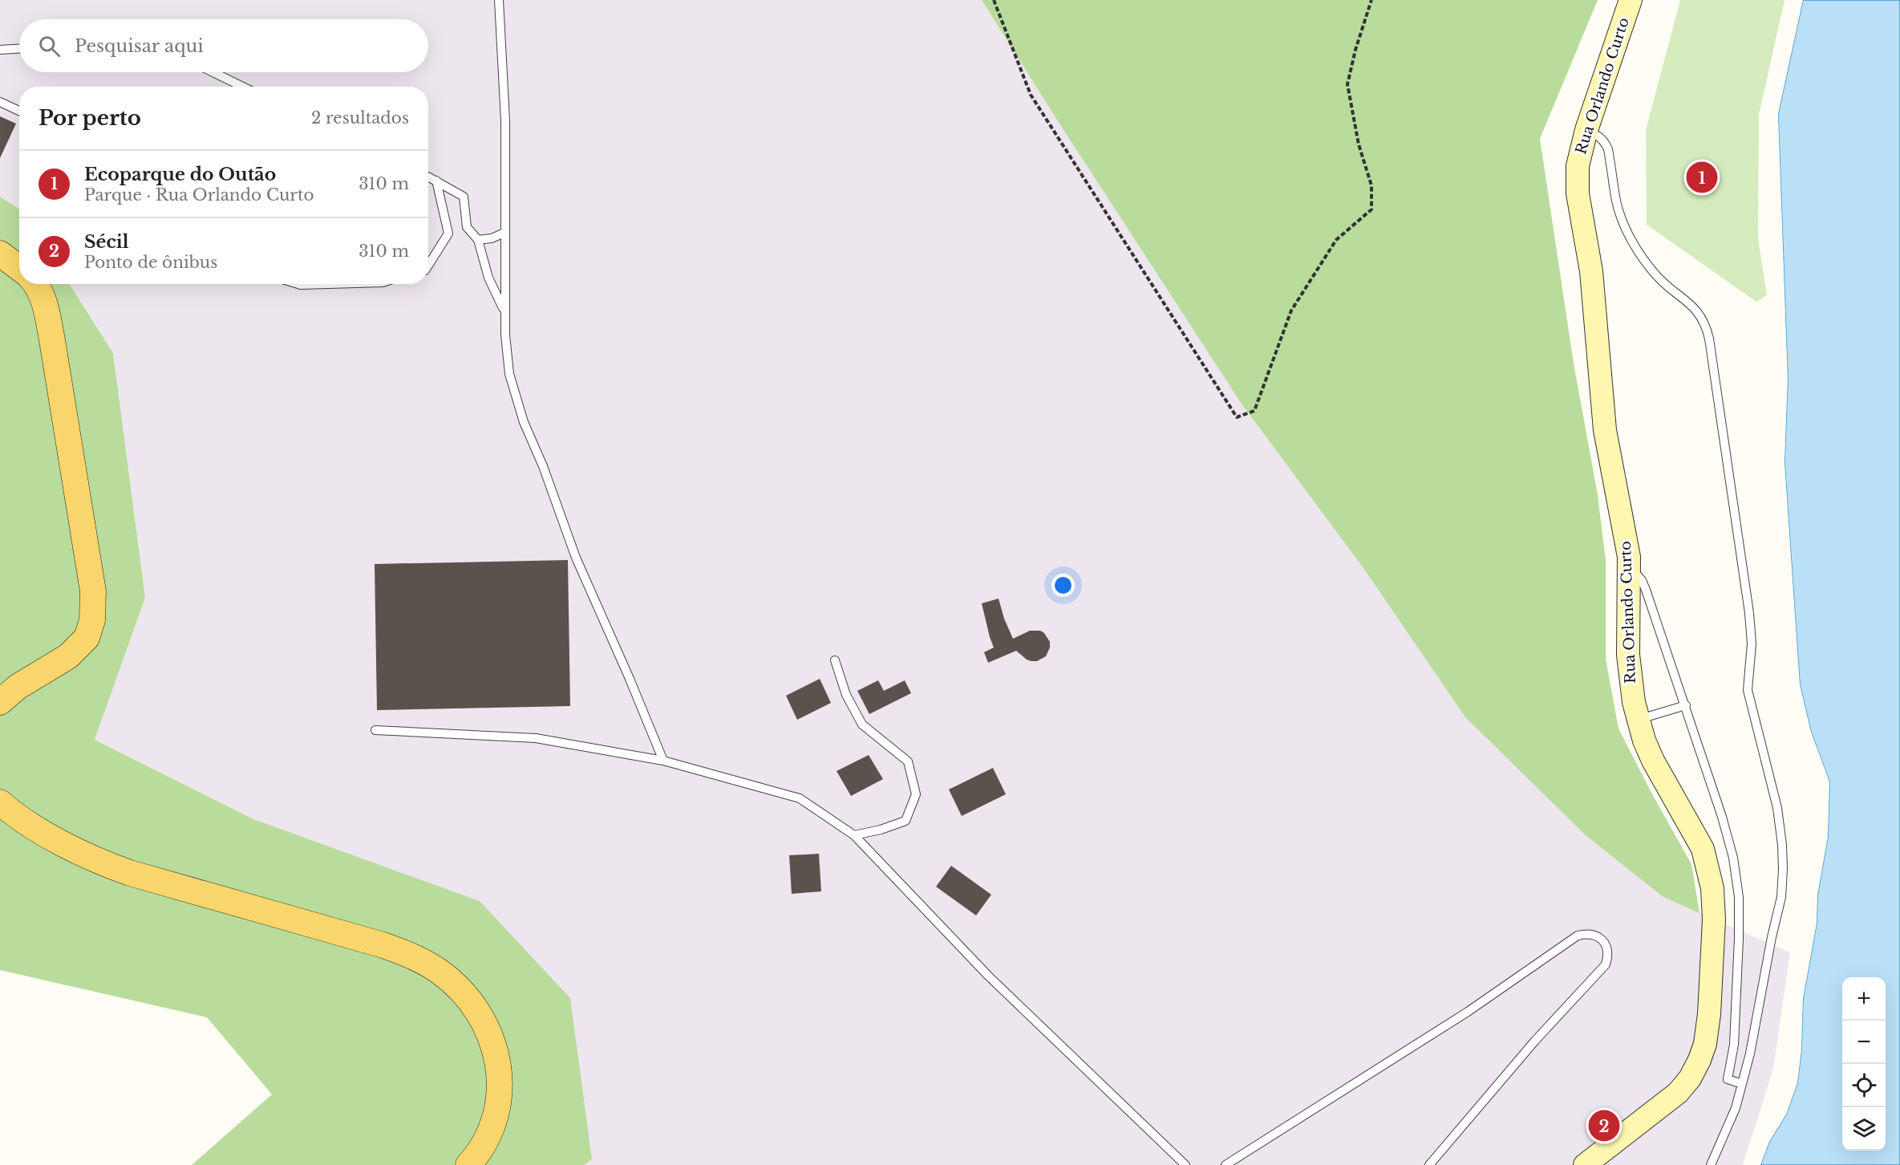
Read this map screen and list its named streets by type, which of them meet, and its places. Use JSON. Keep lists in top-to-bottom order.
{
  "streets": {
    "main road": ["Rua Orlando Curto"]
  },
  "page": {
    "search": "Pesquisar aqui",
    "heading": ["Por perto", "2 resultados"],
    "list": [
      {
        "mark": "1",
        "name": "Ecoparque do Outão",
        "note": "Parque · Rua Orlando Curto",
        "value": "310 m"
      },
      {
        "mark": "2",
        "name": "Sécil",
        "note": "Ponto de ônibus",
        "value": "310 m"
      }
    ],
    "pins": ["1", "2"],
    "map_buttons": ["+", "−"]
  }
}
